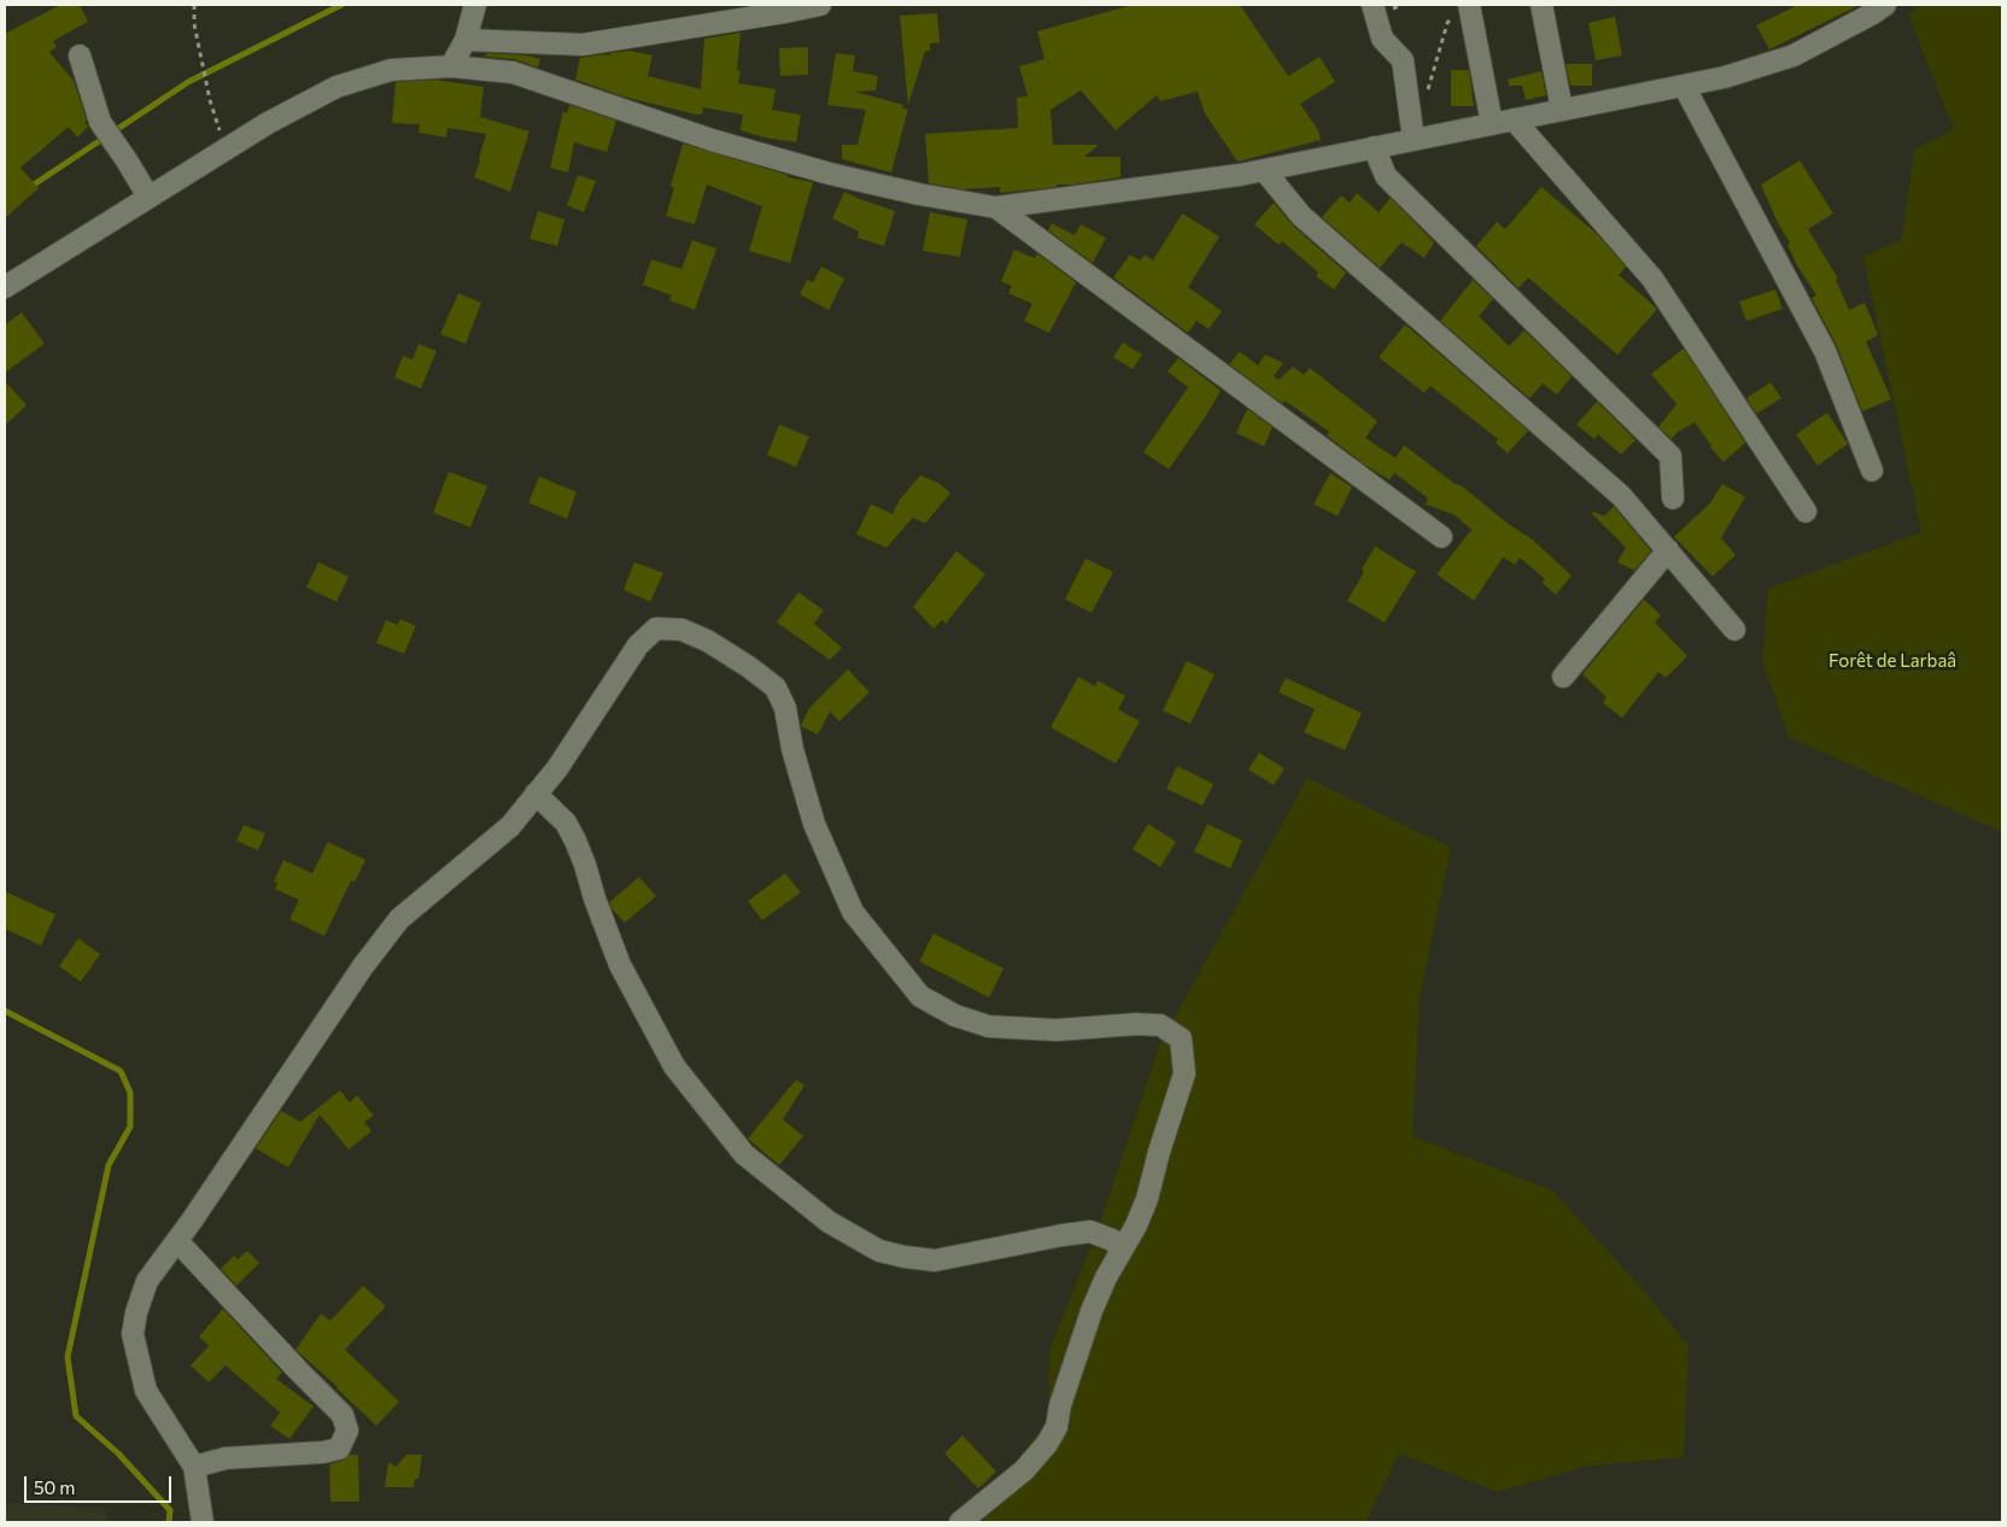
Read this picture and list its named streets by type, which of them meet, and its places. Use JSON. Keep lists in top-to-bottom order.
{
  "parks": ["Forêt de Larbaâ"],
  "scale_bar": "50 m"
}
